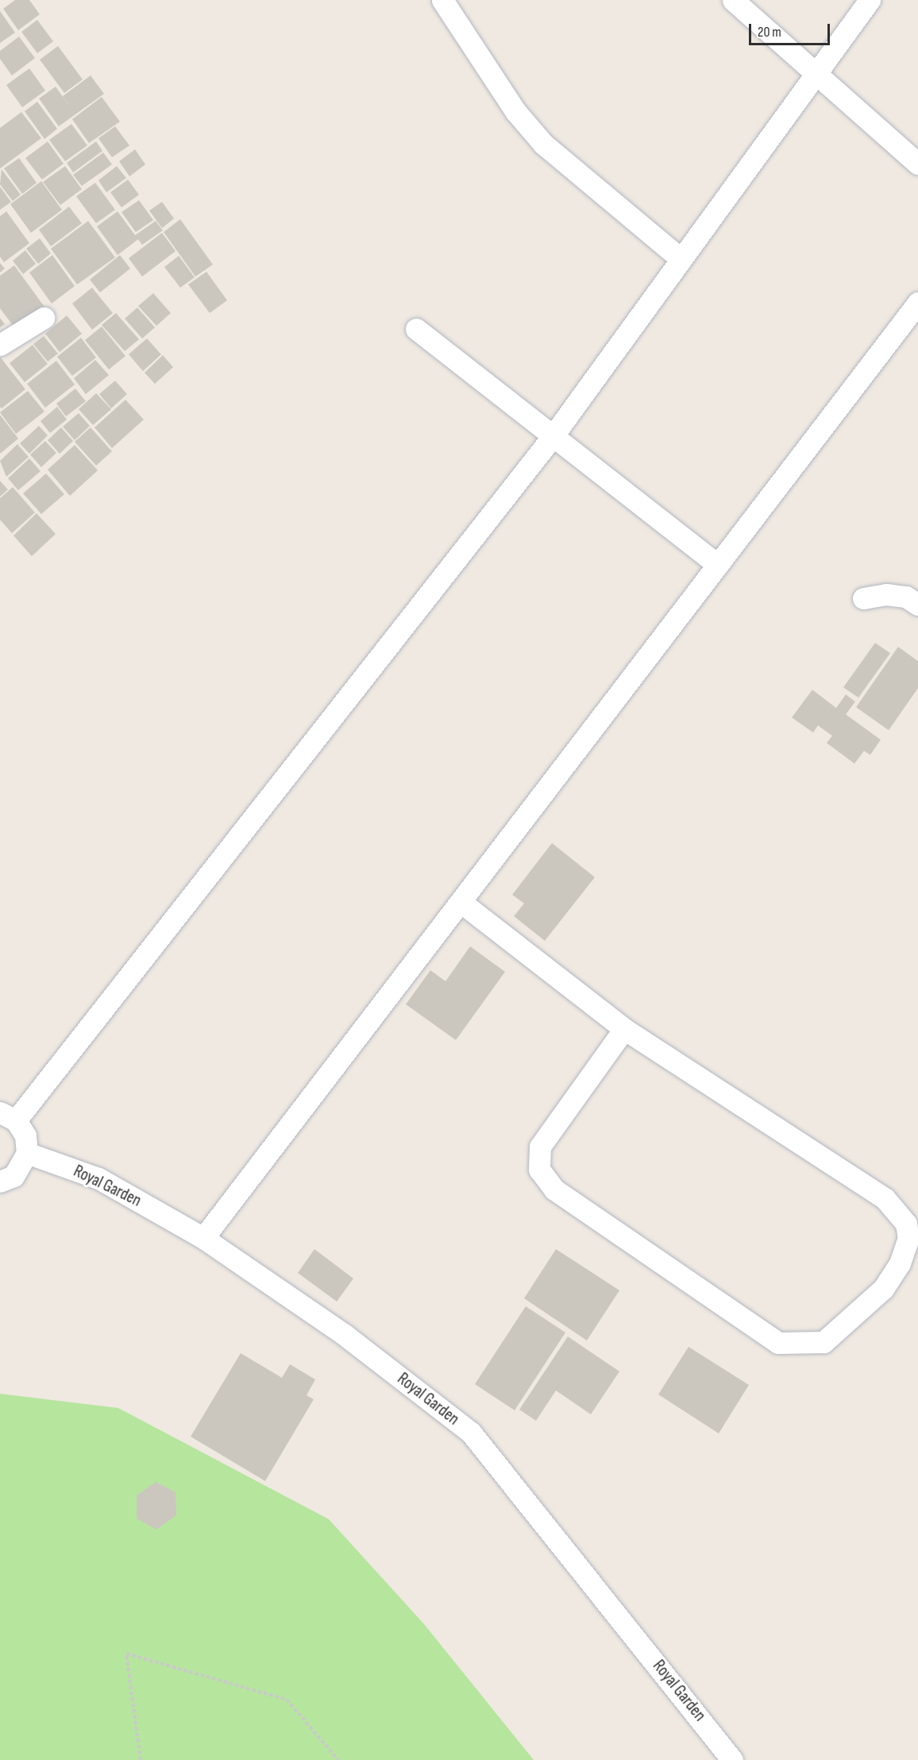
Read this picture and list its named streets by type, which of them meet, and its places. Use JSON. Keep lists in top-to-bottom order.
{
  "streets": {
    "street": ["Royal Garden"]
  },
  "scale_bar": "20 m"
}
